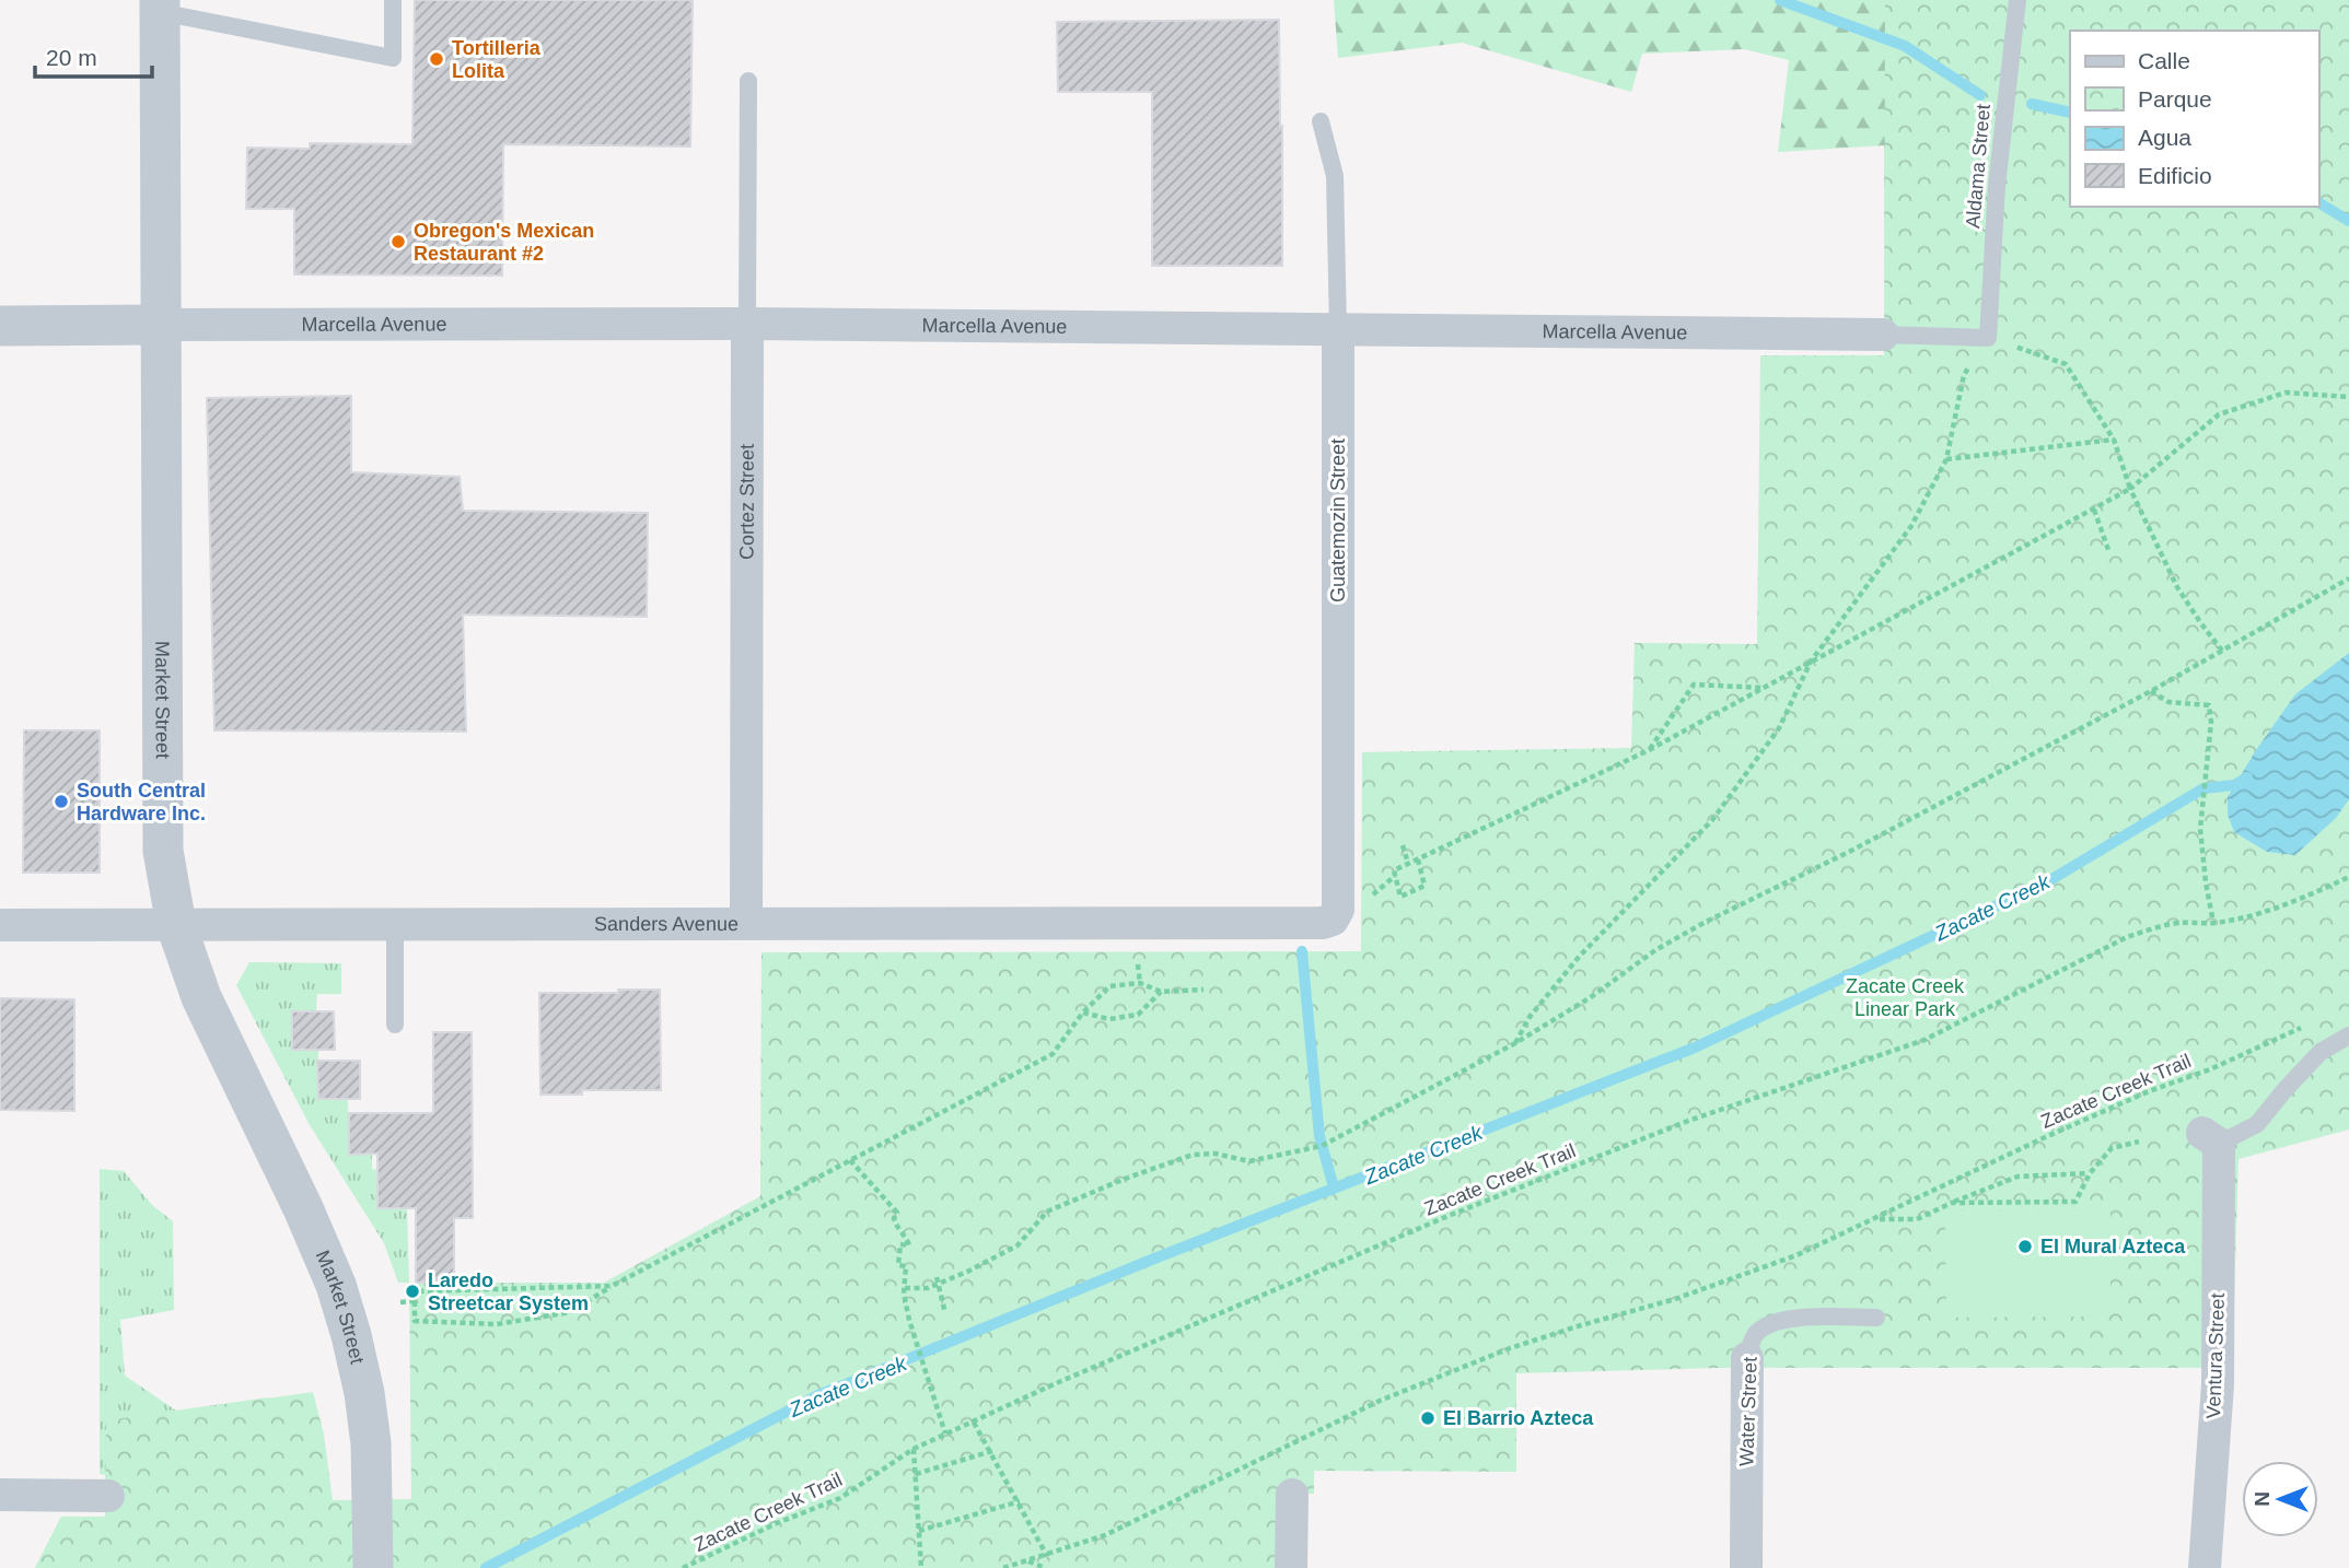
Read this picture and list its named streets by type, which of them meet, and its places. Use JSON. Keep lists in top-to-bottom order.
{
  "streets": {
    "street": [
      "Marcella Avenue",
      "Cortez Street",
      "Guatemozin Street",
      "Market Street",
      "Sanders Avenue",
      "Ventura Street",
      "Water Street"
    ],
    "lane": ["Aldama Street"],
    "path": ["Zacate Creek Trail"]
  },
  "crossings": [
    ["Aldama Street", "Marcella Avenue"],
    ["Marcella Avenue", "Cortez Street"],
    ["Marcella Avenue", "Guatemozin Street"],
    ["Marcella Avenue", "Market Street"],
    ["Cortez Street", "Sanders Avenue"],
    ["Guatemozin Street", "Sanders Avenue"],
    ["Market Street", "Sanders Avenue"]
  ],
  "water": ["Zacate Creek"],
  "parks": ["Zacate Creek Linear Park"],
  "places": [
    "Tortilleria Lolita",
    "Obregon's Mexican Restaurant #2",
    "South Central Hardware Inc.",
    "El Mural Azteca",
    "Laredo Streetcar System",
    "El Barrio Azteca"
  ],
  "legend": [
    "Calle",
    "Parque",
    "Agua",
    "Edificio"
  ],
  "scale_bar": "20 m",
  "north": "left"
}
